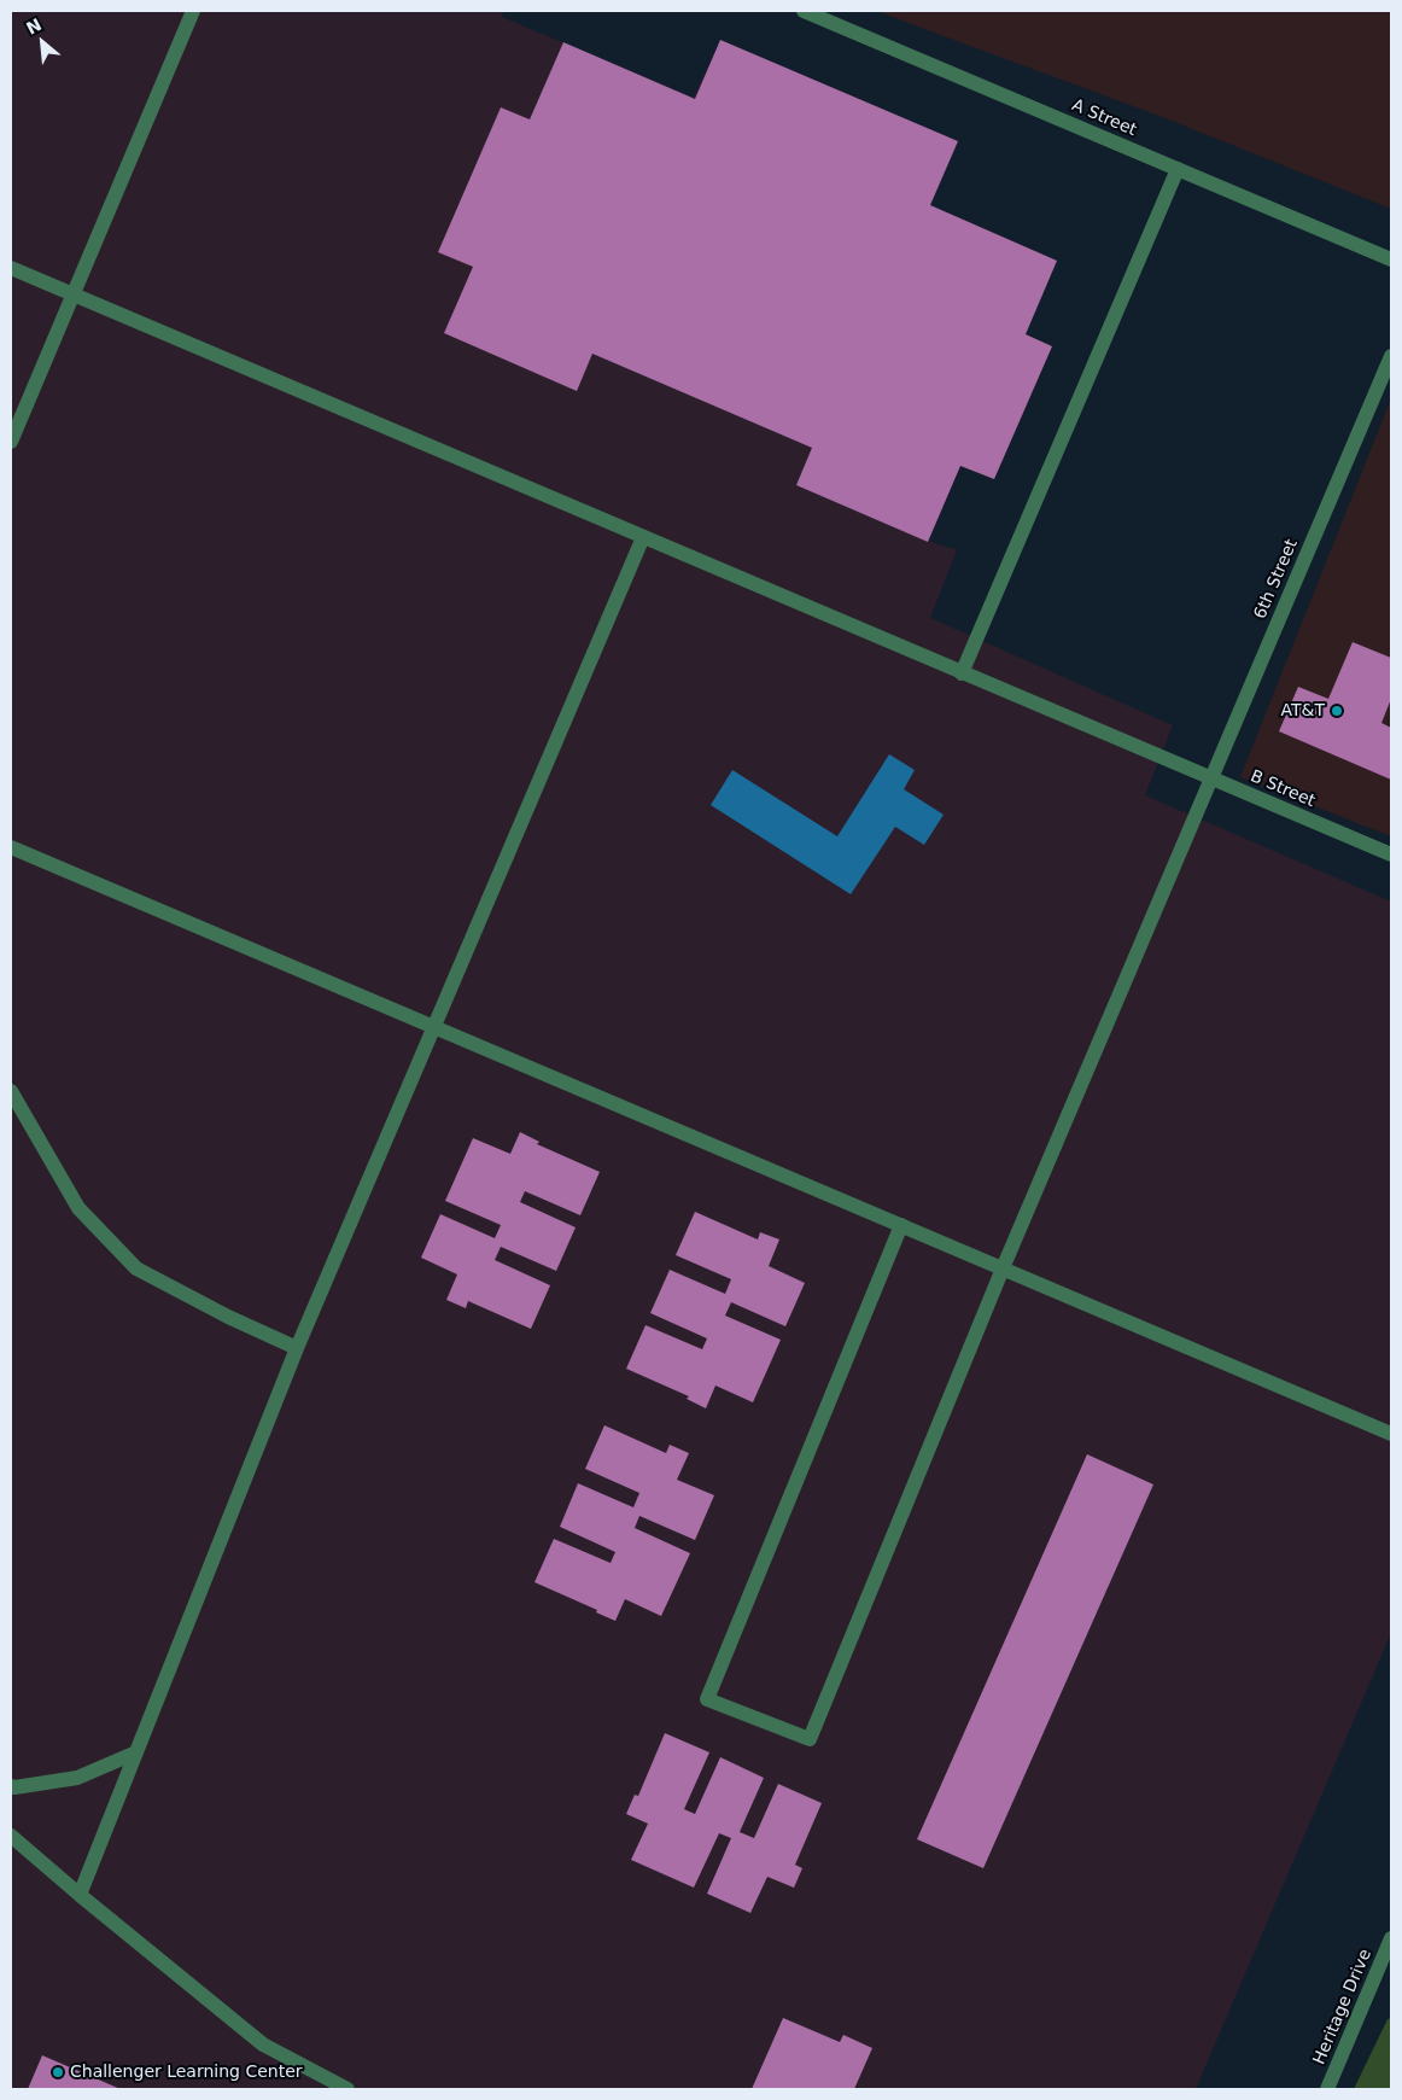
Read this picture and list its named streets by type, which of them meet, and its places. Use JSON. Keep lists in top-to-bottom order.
{
  "streets": {
    "street": [
      "A Street",
      "6th Street",
      "B Street",
      "Heritage Drive"
    ]
  },
  "crossings": [
    ["6th Street", "B Street"]
  ],
  "places": ["AT&T", "Challenger Learning Center"],
  "north": "top left"
}
